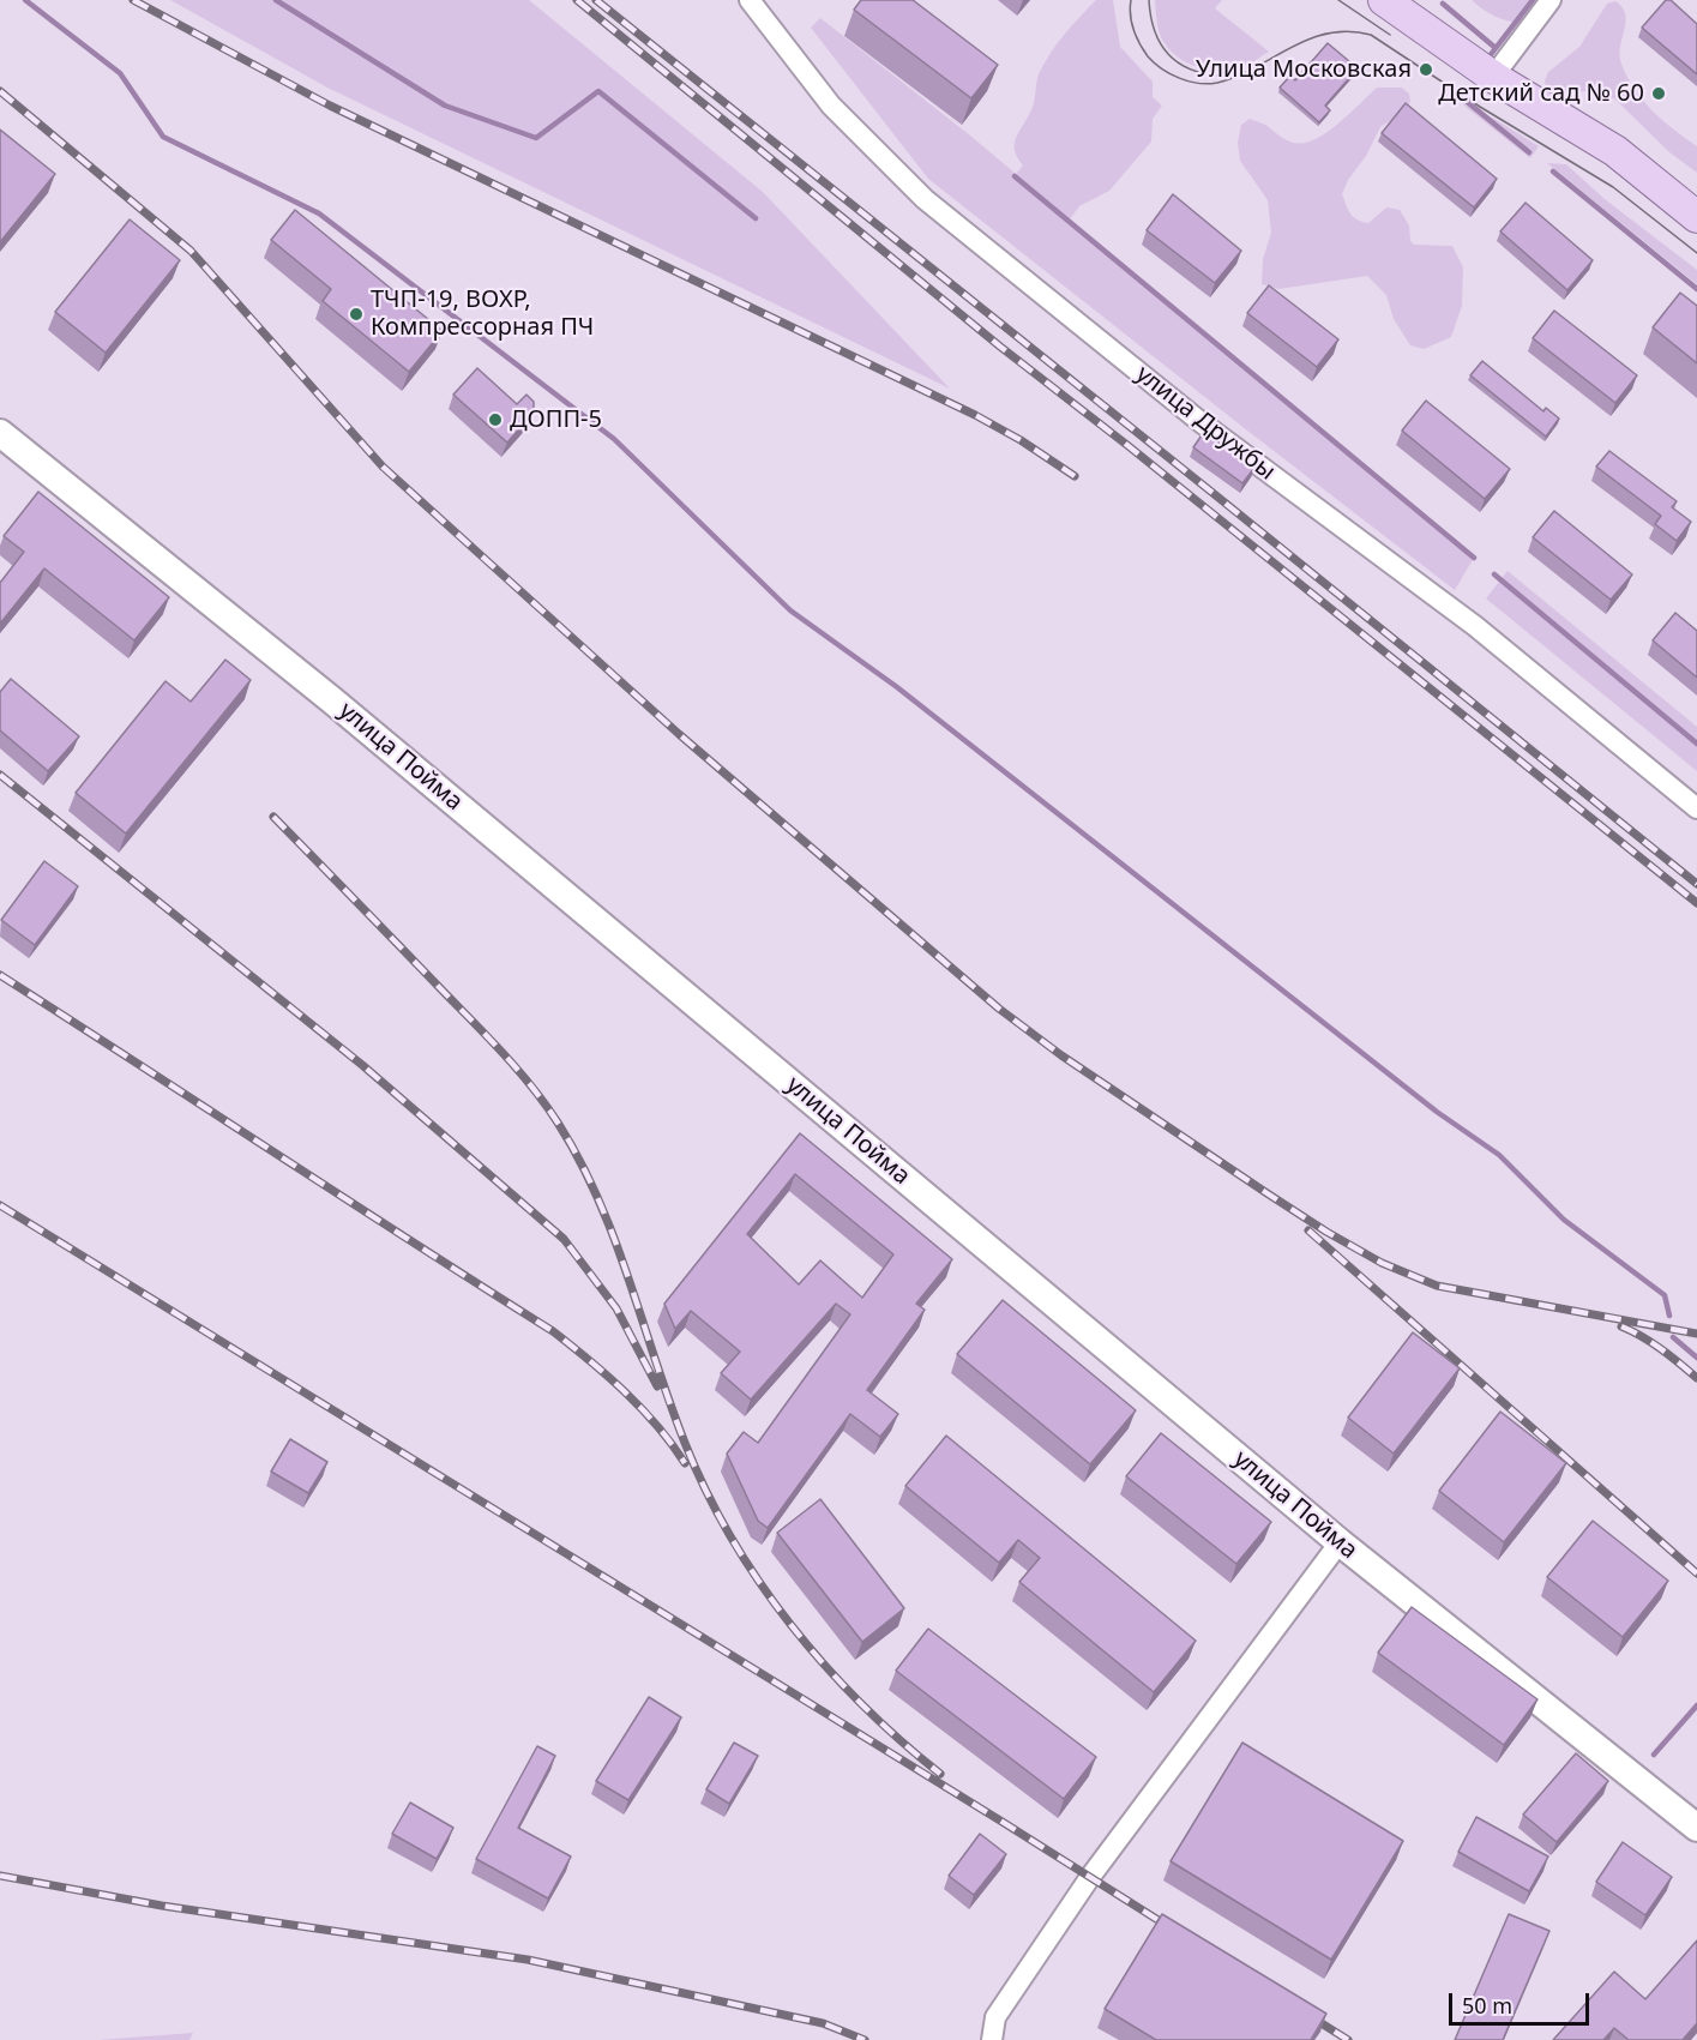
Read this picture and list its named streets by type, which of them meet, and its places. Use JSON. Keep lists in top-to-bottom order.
{
  "streets": {
    "main road": ["улица Пойма"],
    "street": ["улица Дружбы"]
  },
  "places": [
    "Улица Московская",
    "Детский сад № 60",
    "ТЧП-19, ВОХР, Компрессорная ПЧ",
    "ДОПП-5"
  ],
  "scale_bar": "50 m"
}
